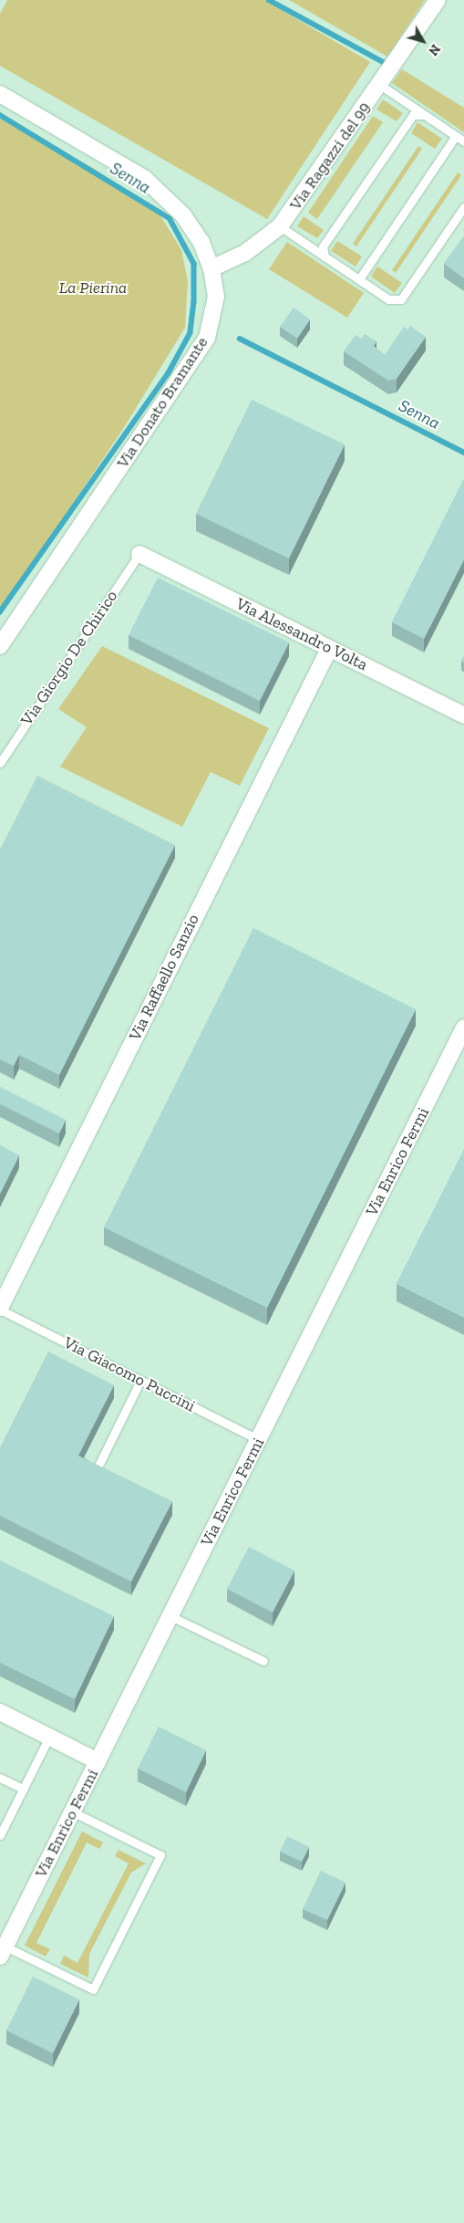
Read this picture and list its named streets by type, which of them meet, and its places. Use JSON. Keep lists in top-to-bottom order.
{
  "streets": {
    "street": [
      "Via Ragazzi del 99",
      "Via Donato Bramante",
      "Via Alessandro Volta",
      "Via Raffaello Sanzio",
      "Via Enrico Fermi"
    ],
    "lane": ["Via Giorgio De Chirico", "Via Giacomo Puccini"]
  },
  "crossings": [
    ["Via Ragazzi del 99", "Via Donato Bramante"],
    ["Via Alessandro Volta", "Via Giorgio De Chirico"],
    ["Via Alessandro Volta", "Via Raffaello Sanzio"],
    ["Via Raffaello Sanzio", "Via Giacomo Puccini"],
    ["Via Enrico Fermi", "Via Giacomo Puccini"]
  ],
  "water": ["Senna"],
  "parks": ["La Pierina"],
  "north": "bottom right"
}
